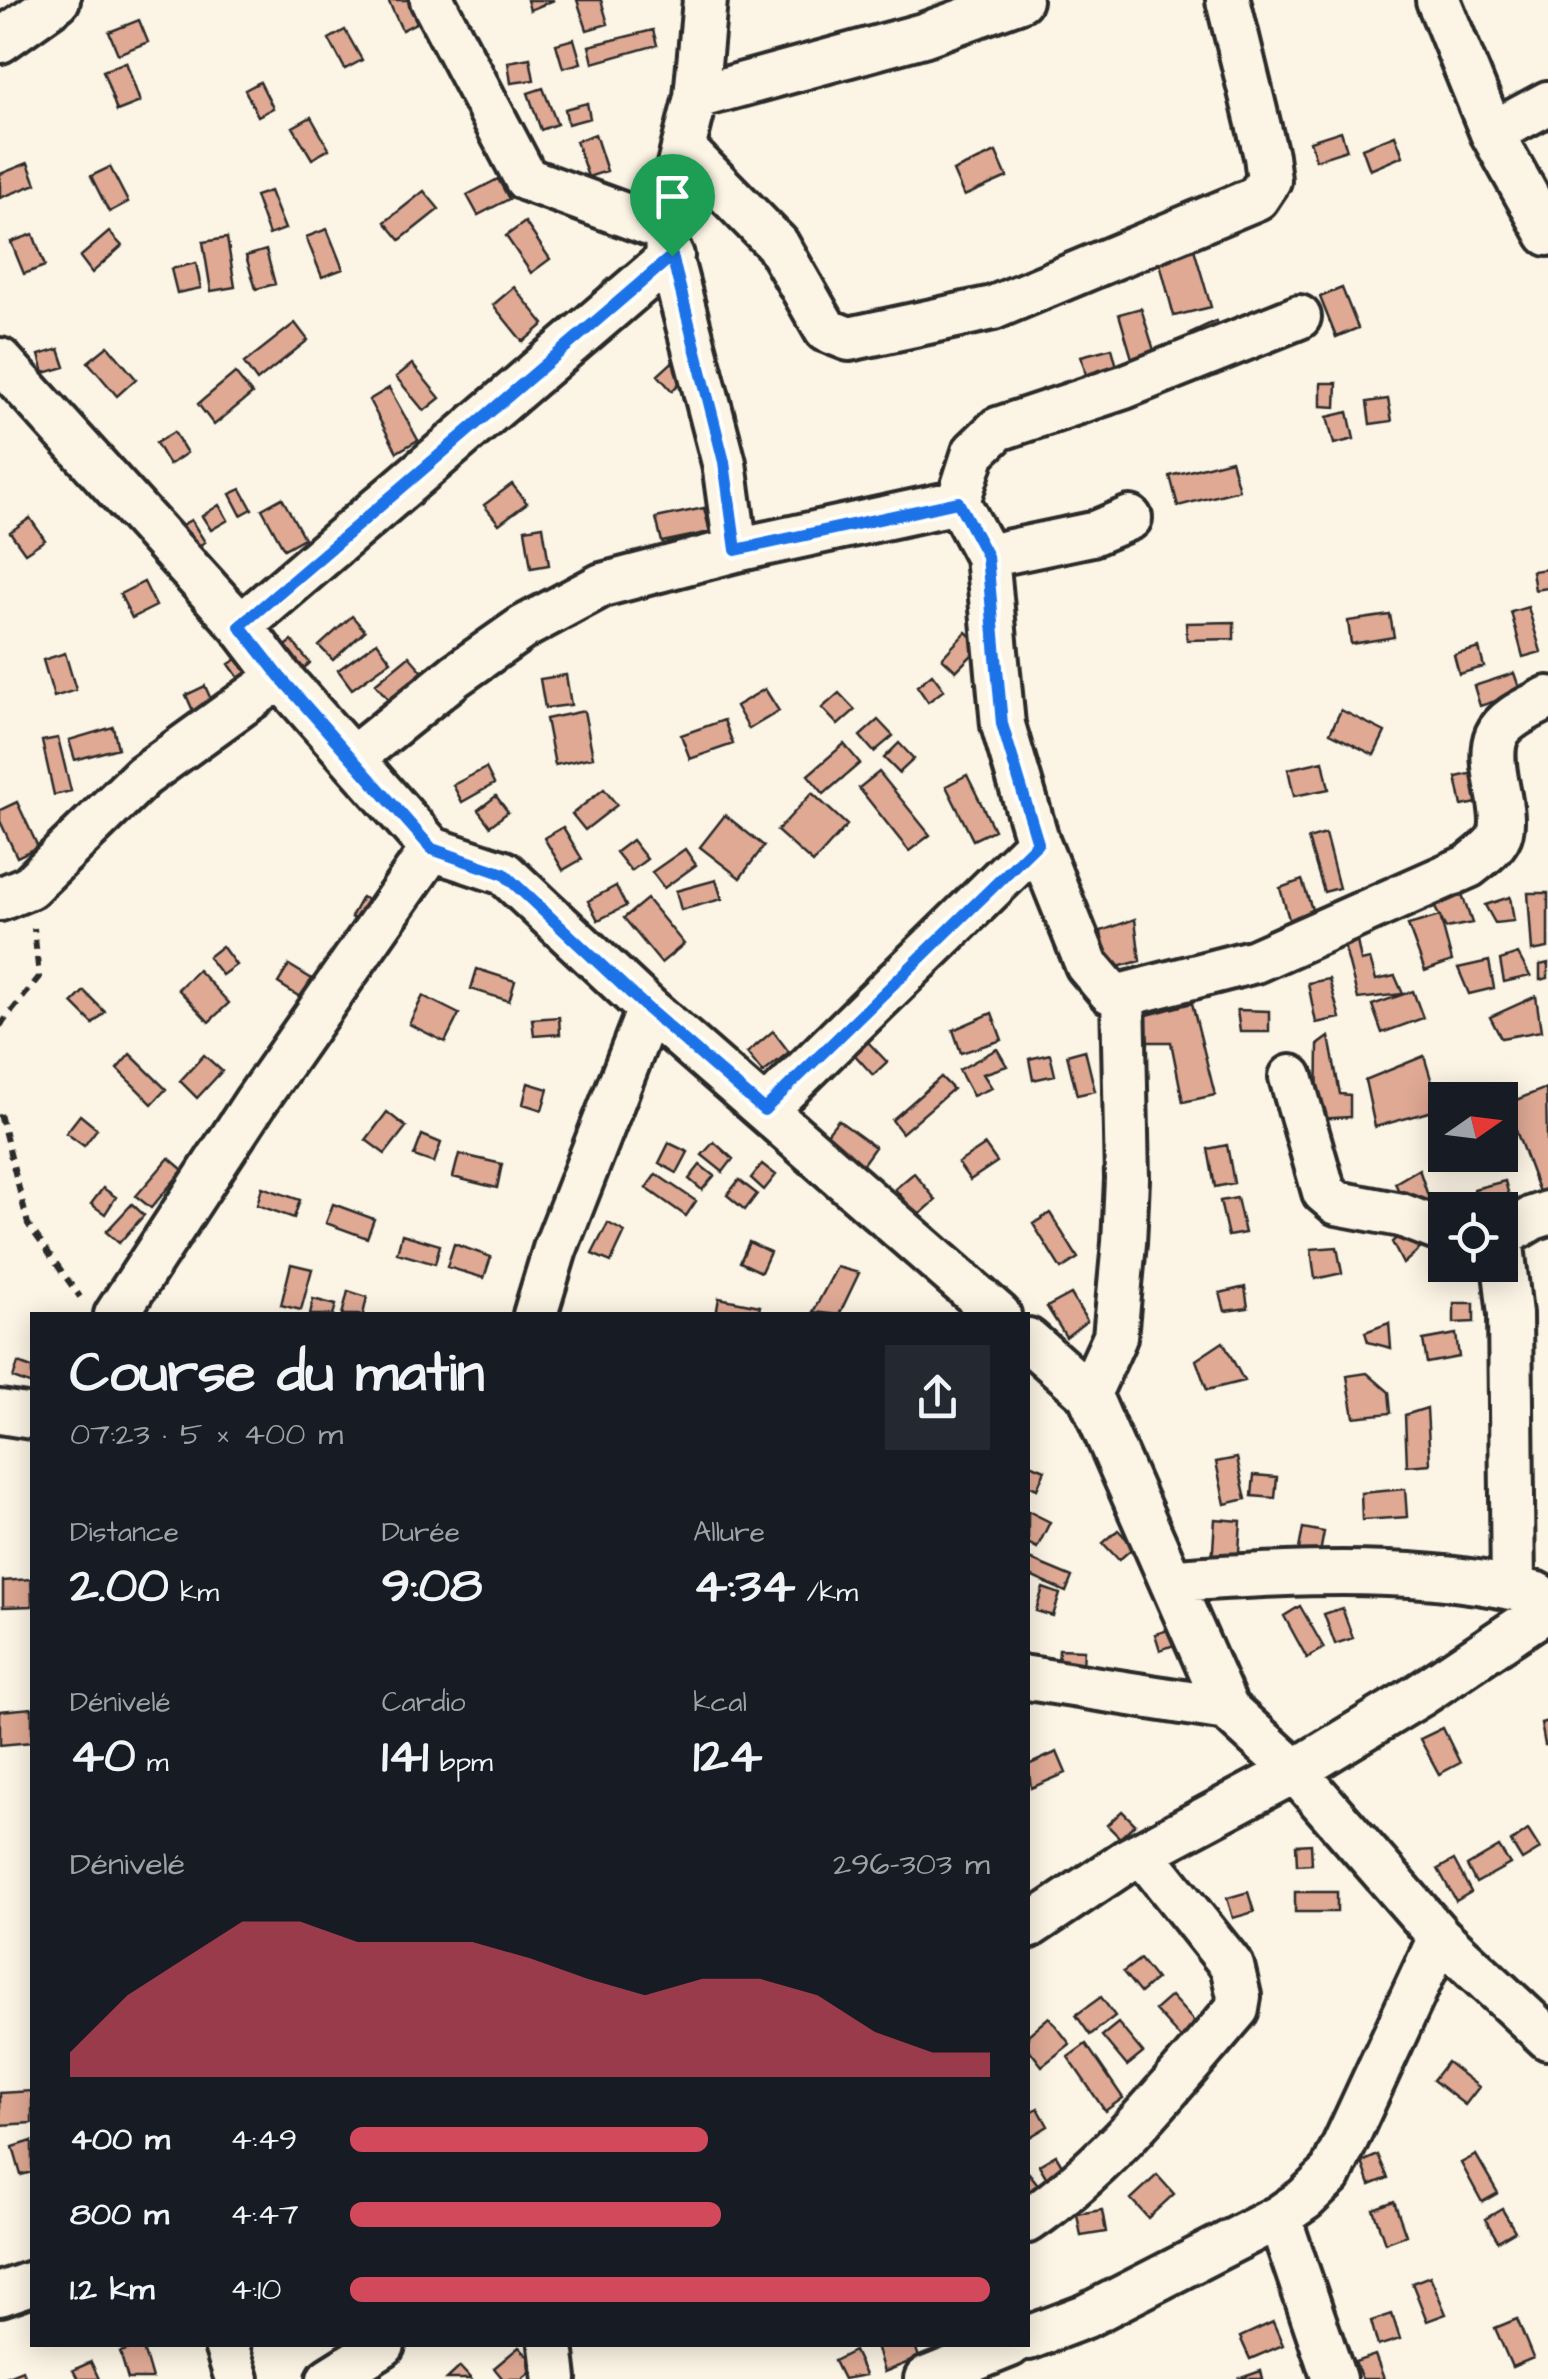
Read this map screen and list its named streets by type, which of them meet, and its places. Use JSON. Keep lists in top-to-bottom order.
{
  "north": "right",
  "page": {
    "heading": ["Course du matin", "07:23 · 5 × 400 m"],
    "stats": [
      ["Distance", "2.00 km"],
      ["Durée", "9:08"],
      ["Allure", "4:34 /km"],
      ["Dénivelé", "40 m"],
      ["Cardio", "141 bpm"],
      ["kcal", "124"]
    ],
    "chart": ["Dénivelé", "296–303 m"],
    "list": [
      {
        "name": "400 m",
        "note": "4:49"
      },
      {
        "name": "800 m",
        "note": "4:47"
      },
      {
        "name": "1.2 km",
        "note": "4:10"
      }
    ]
  }
}
